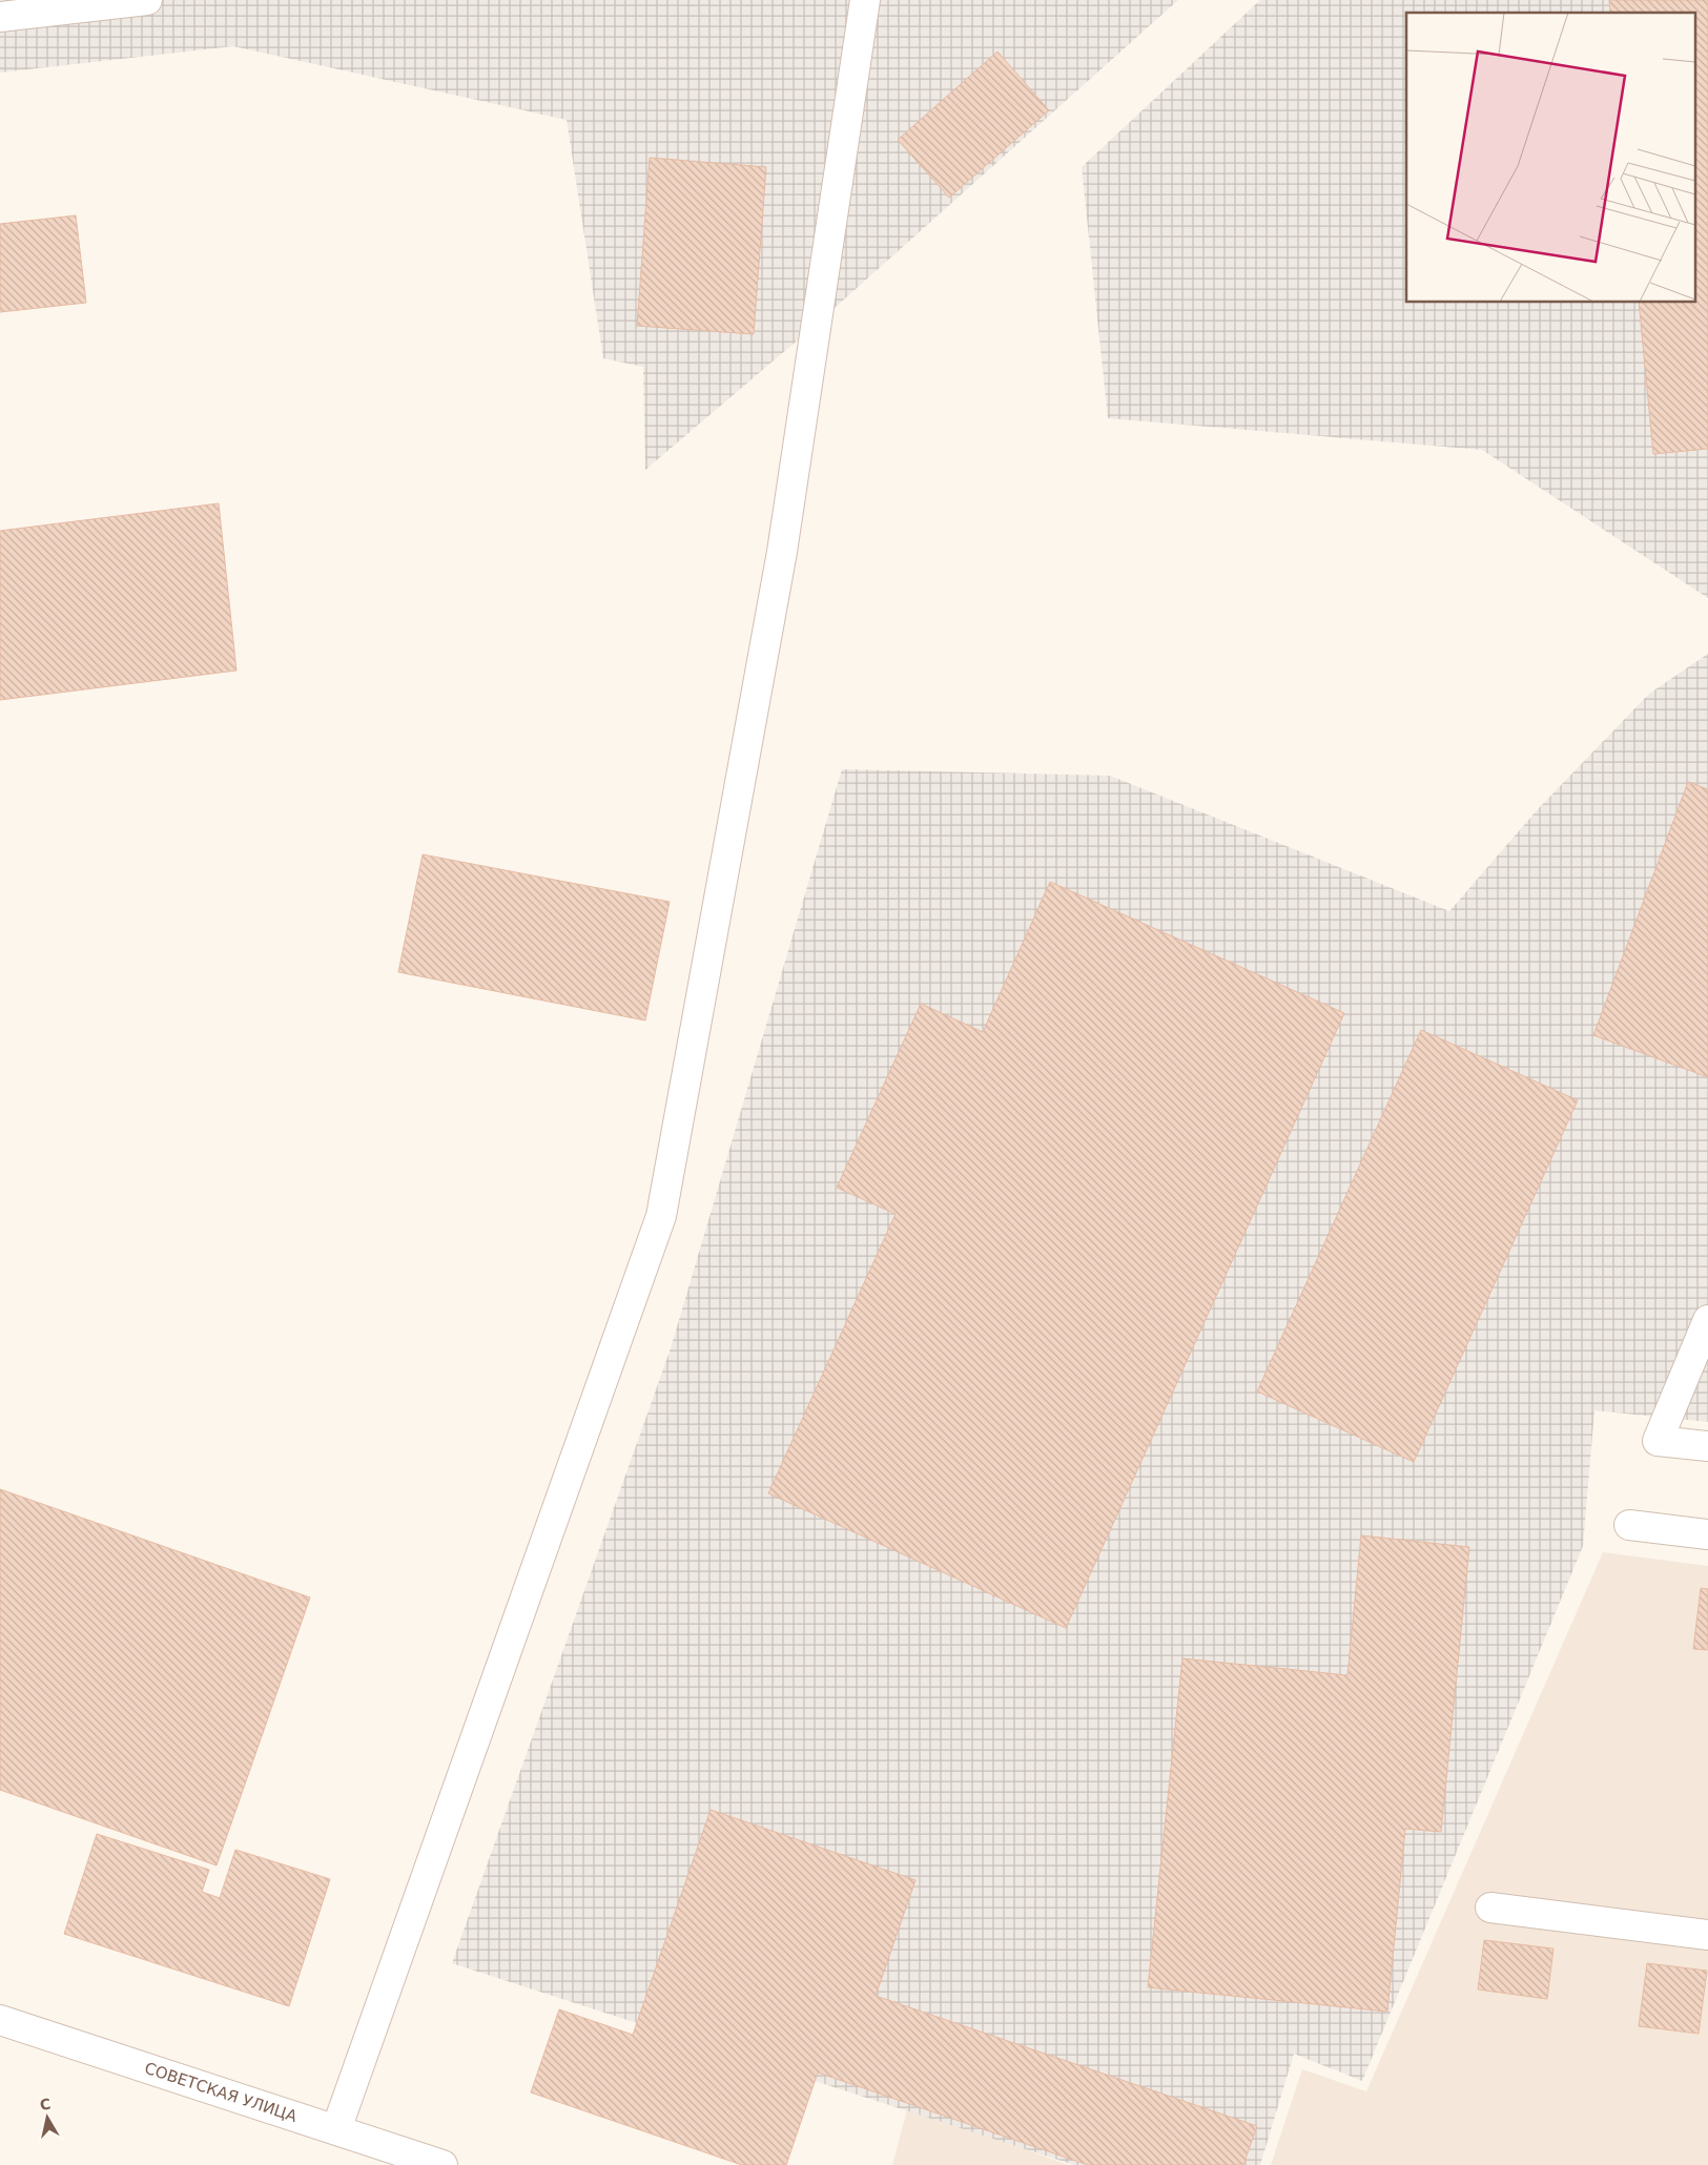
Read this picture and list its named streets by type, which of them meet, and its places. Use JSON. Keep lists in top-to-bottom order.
{
  "streets": {
    "street": ["СОВЕТСКАЯ УЛИЦА"]
  },
  "north": "top"
}
